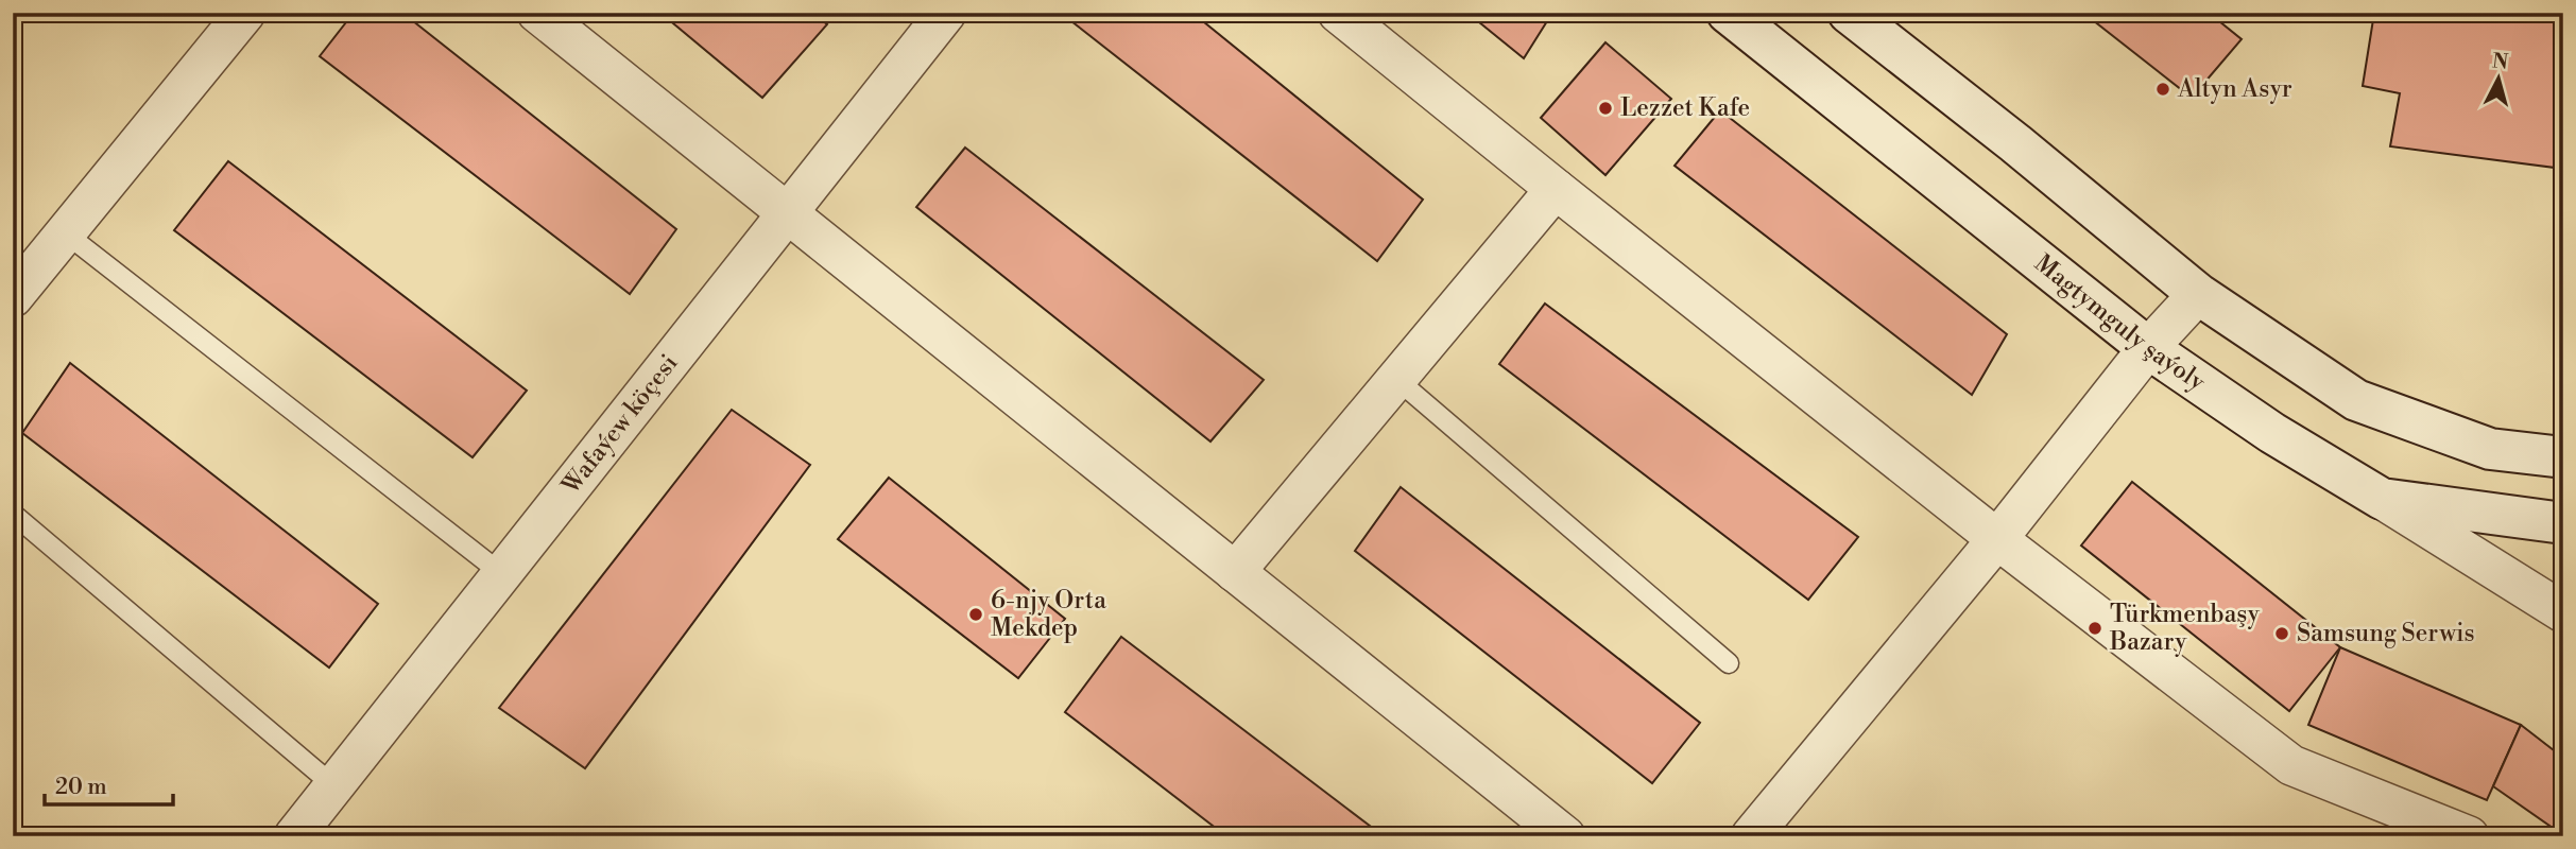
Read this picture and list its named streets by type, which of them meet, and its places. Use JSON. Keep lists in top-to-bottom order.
{
  "streets": {
    "street": ["Magtymguly şaýoly", "Wafaýew köçesi"]
  },
  "places": [
    "Altyn Asyr",
    "Lezzet Kafe",
    "6-njy Orta Mekdep",
    "Türkmenbaşy Bazary",
    "Samsung Serwis"
  ],
  "scale_bar": "20 m",
  "north": "top"
}
